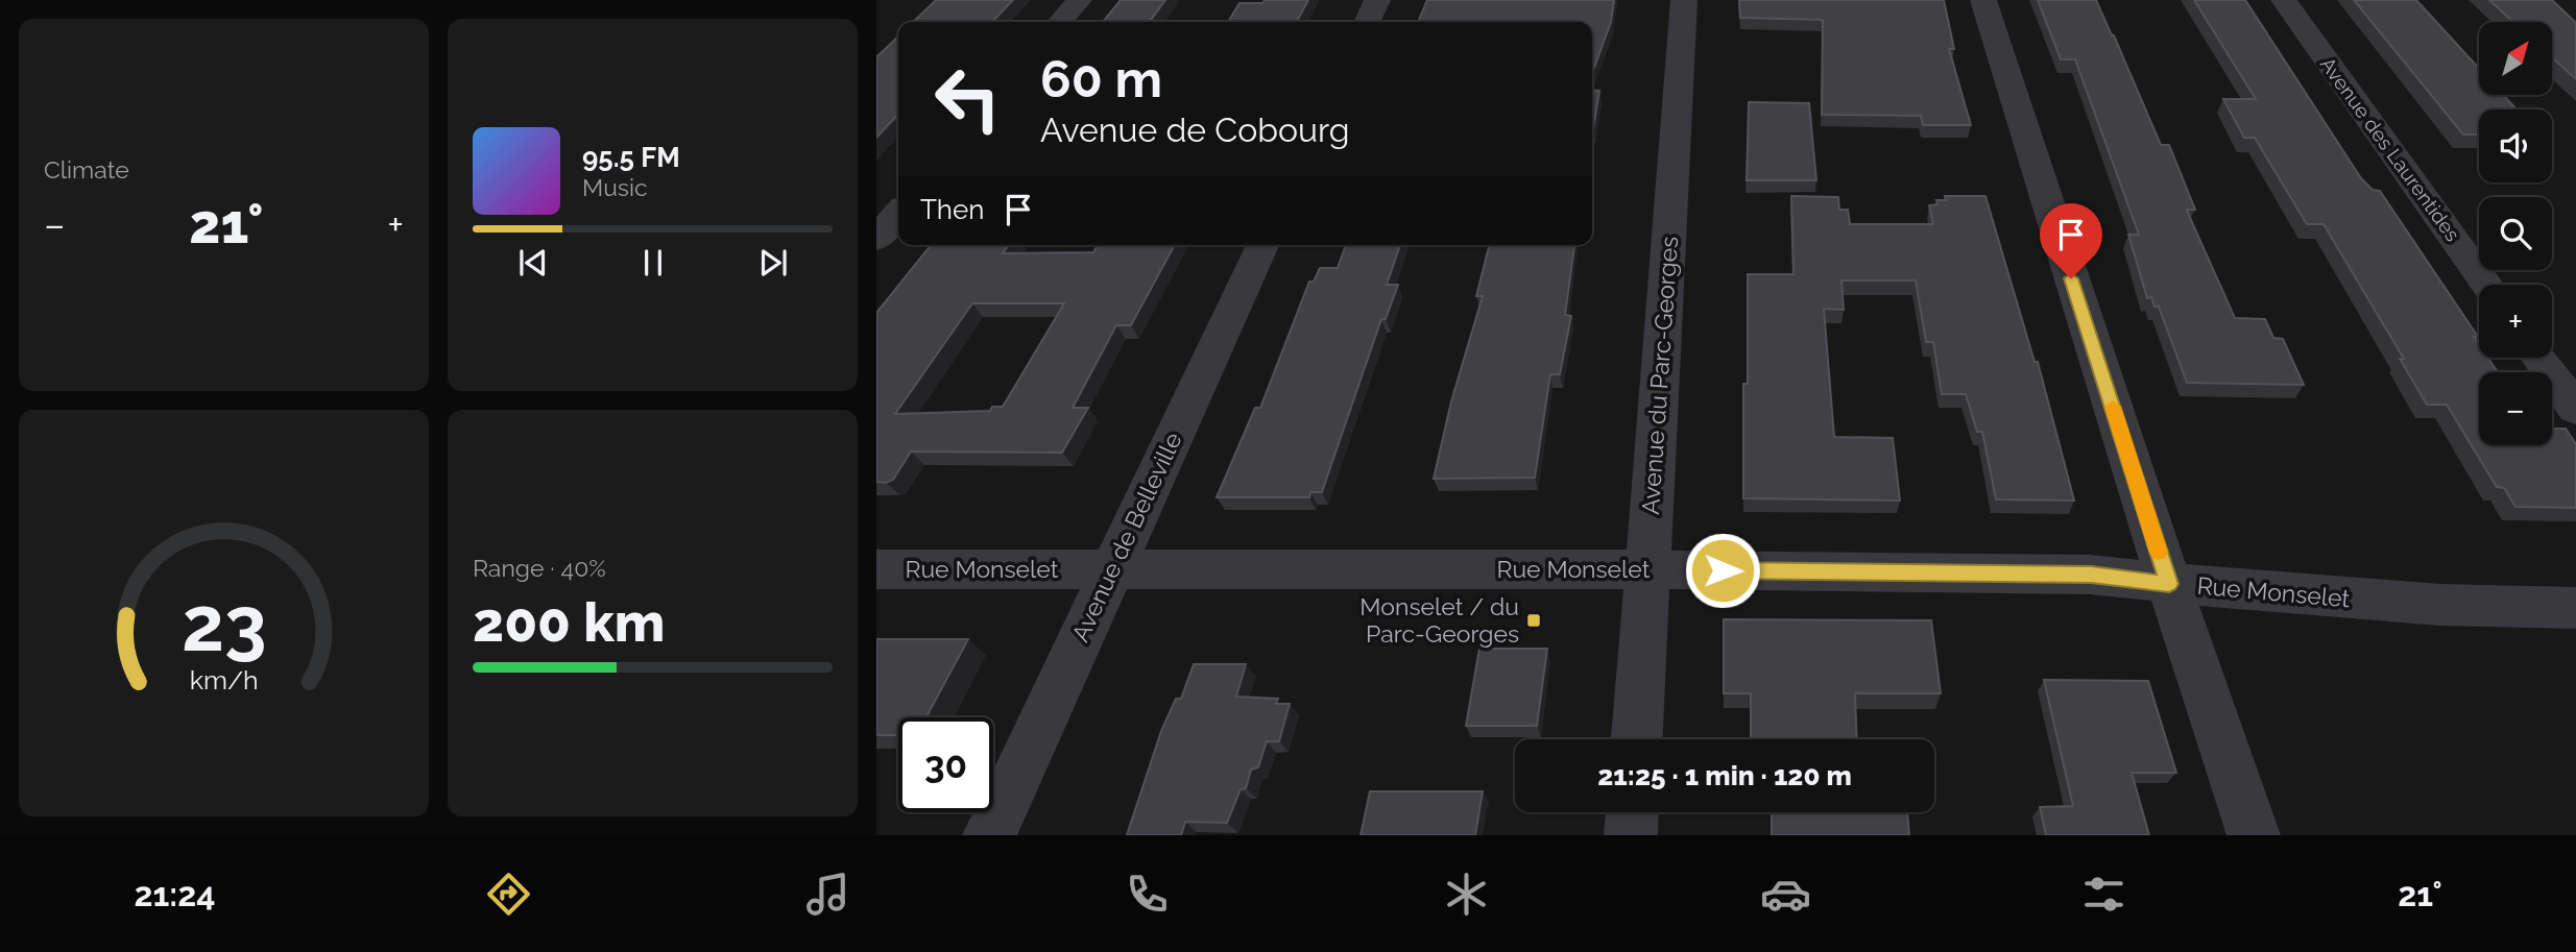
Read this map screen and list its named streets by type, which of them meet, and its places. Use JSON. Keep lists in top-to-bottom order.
{
  "streets": {
    "street": [
      "Avenue des Laurentides",
      "Avenue du Parc-Georges",
      "Avenue de Belleville",
      "Rue Monselet"
    ]
  },
  "crossings": [
    ["Avenue du Parc-Georges", "Rue Monselet"],
    ["Avenue de Belleville", "Rue Monselet"]
  ],
  "places": {
    "transit": ["Monselet / du Parc-Georges"]
  },
  "north": "top right",
  "page": {
    "tile": [
      "Climate",
      ["Range · 40%", "200 km"]
    ],
    "map_buttons": ["+", "−"],
    "turn": ["60 m", "Avenue de Cobourg"],
    "song": ["95.5 FM", "Music"],
    "then": "Then",
    "heat": ["−", "21°", "+"],
    "limit": "30",
    "trip": "21:25 · 1 min · 120 m",
    "tabs": ["21:24", "21°"],
    "gauge": ["23", "km/h"]
  }
}
